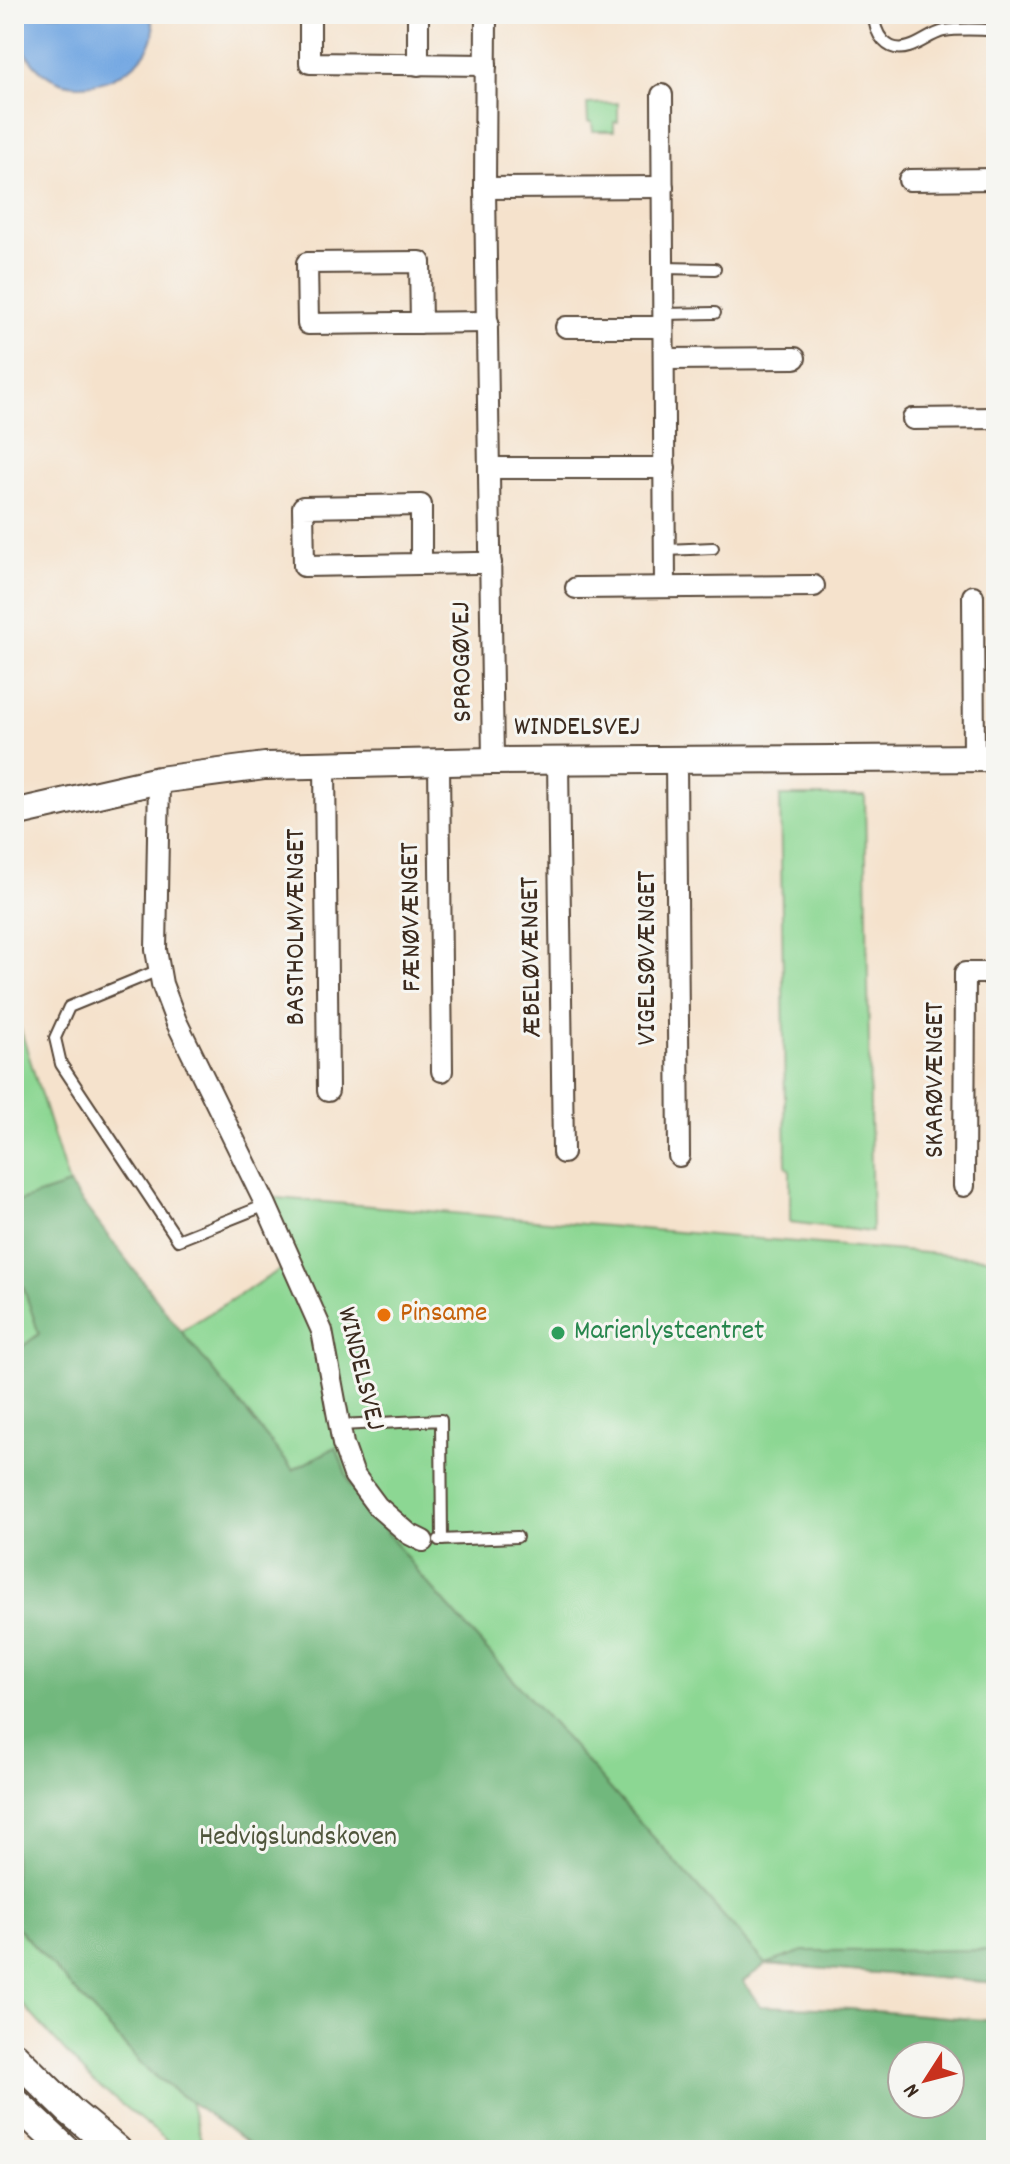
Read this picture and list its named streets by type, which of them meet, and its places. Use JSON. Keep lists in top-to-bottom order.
{
  "streets": {
    "street": [
      "SPROGØVEJ",
      "WINDELSVEJ",
      "FÆNØVÆNGET",
      "BASTHOLMVÆNGET",
      "ÆBELØVÆNGET",
      "VIGELSØVÆNGET",
      "SKARØVÆNGET"
    ]
  },
  "crossings": [
    ["SPROGØVEJ", "WINDELSVEJ"],
    ["WINDELSVEJ", "FÆNØVÆNGET"],
    ["WINDELSVEJ", "BASTHOLMVÆNGET"],
    ["WINDELSVEJ", "ÆBELØVÆNGET"],
    ["WINDELSVEJ", "VIGELSØVÆNGET"]
  ],
  "parks": ["Hedvigslundskoven"],
  "places": ["Pinsame", "Marienlystcentret"],
  "north": "bottom left"
}
